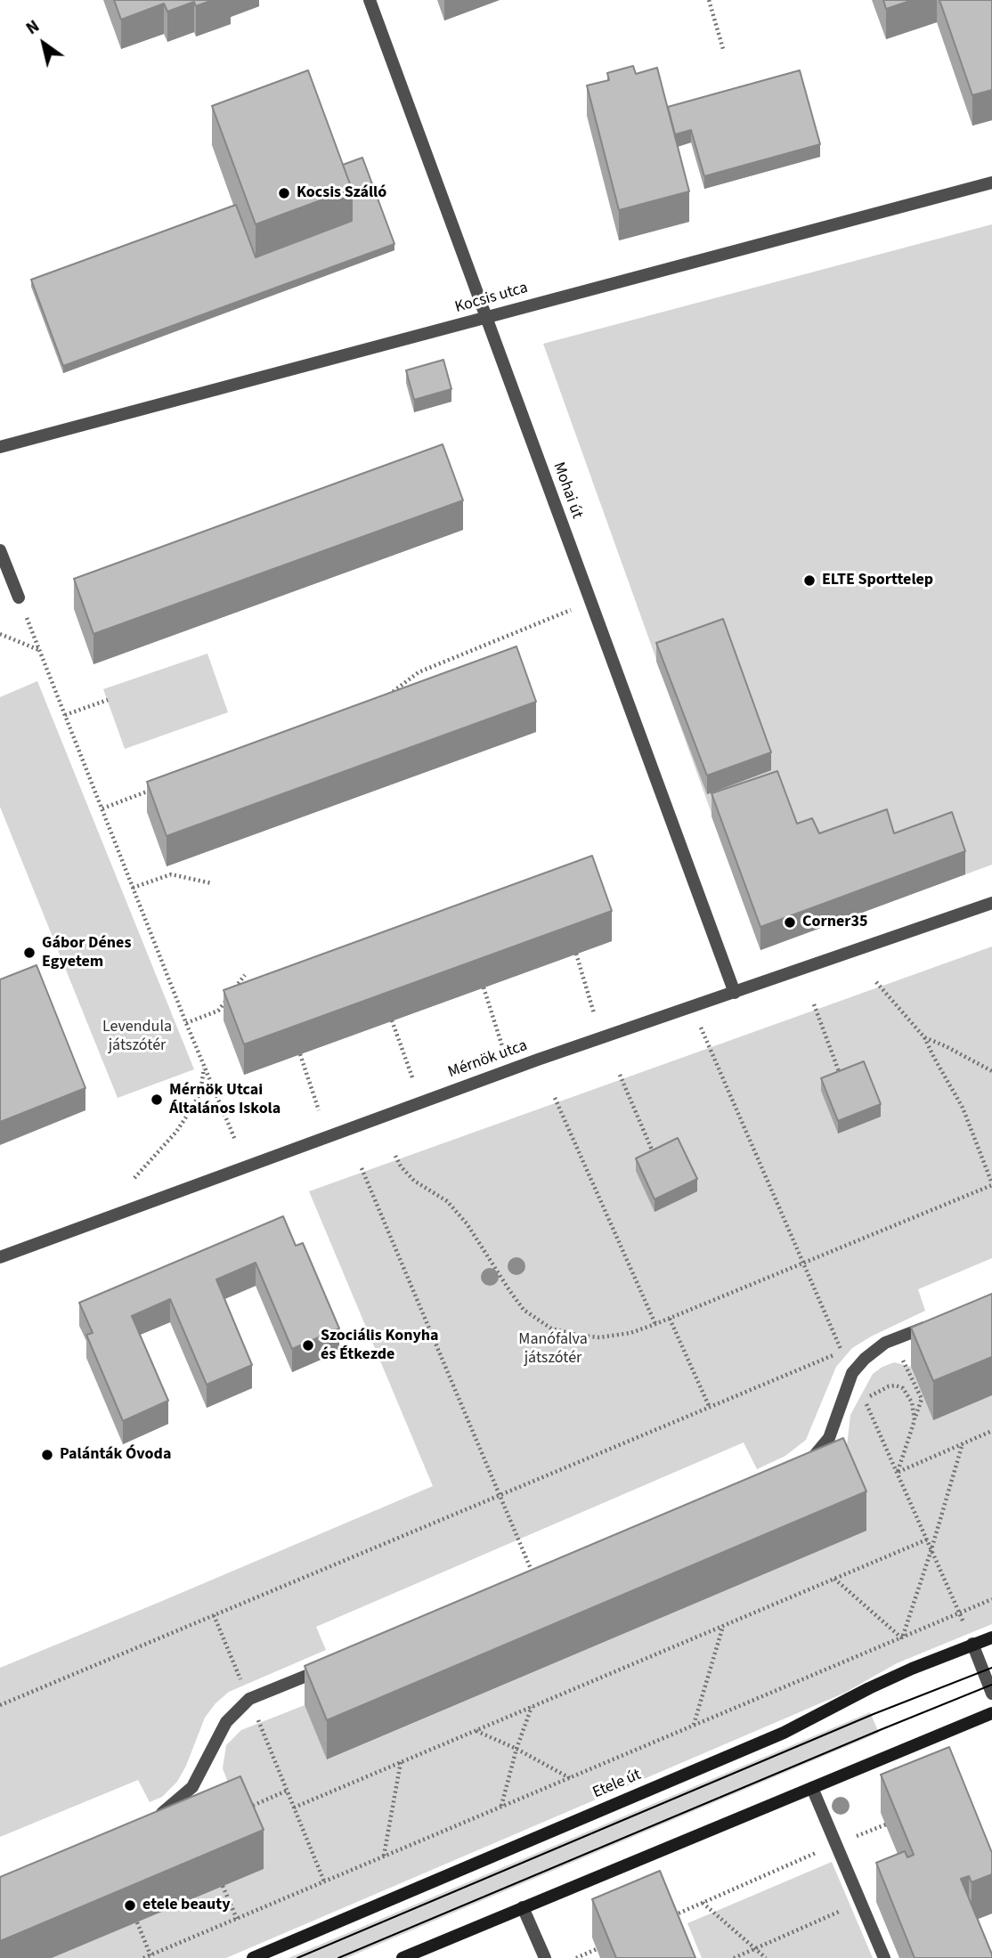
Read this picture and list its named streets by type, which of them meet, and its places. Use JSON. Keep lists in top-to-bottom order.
{
  "streets": {
    "main road": ["Etele út"],
    "street": ["Kocsis utca", "Mohai út", "Mérnök utca"]
  },
  "crossings": [
    ["Kocsis utca", "Mohai út"],
    ["Mohai út", "Mérnök utca"]
  ],
  "parks": ["Levendula játszótér", "Manófalva játszótér"],
  "places": [
    "Kocsis Szálló",
    "ELTE Sporttelep",
    "Corner35",
    "Gábor Dénes Egyetem",
    "Mérnök Utcai Általános Iskola",
    "Szociális Konyha és Étkezde",
    "Palánták Óvoda",
    "etele beauty"
  ],
  "north": "top left"
}
